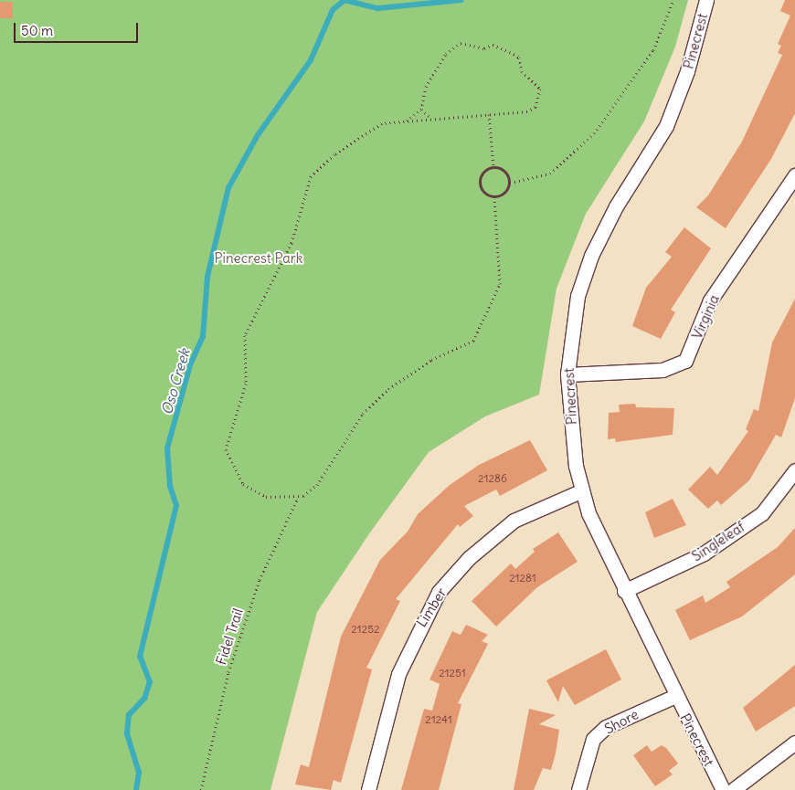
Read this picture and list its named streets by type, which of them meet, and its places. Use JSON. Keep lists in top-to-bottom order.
{
  "streets": {
    "street": [
      "Pinecrest",
      "Virginia",
      "Singleleaf",
      "Limber",
      "Shore"
    ],
    "path": ["Fidel Trail"]
  },
  "crossings": [
    ["Pinecrest", "Virginia"],
    ["Pinecrest", "Singleleaf"],
    ["Pinecrest", "Limber"],
    ["Pinecrest", "Shore"]
  ],
  "water": ["Oso Creek"],
  "parks": ["Pinecrest Park"],
  "house_numbers": [
    "21286",
    "21281",
    "21252",
    "21251",
    "21241"
  ],
  "scale_bar": "50 m"
}
